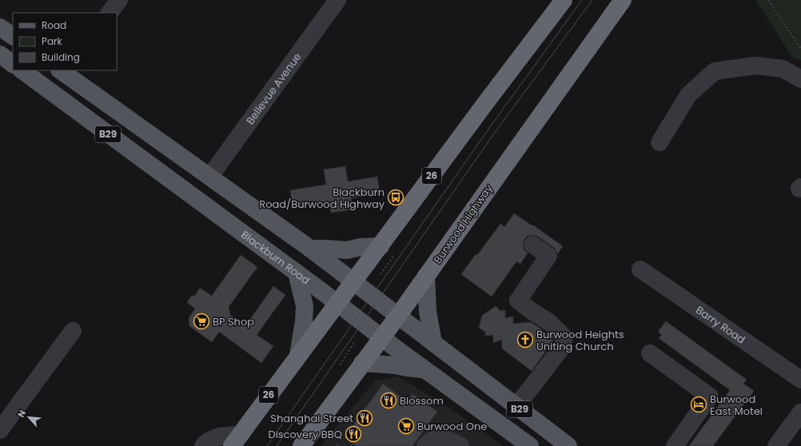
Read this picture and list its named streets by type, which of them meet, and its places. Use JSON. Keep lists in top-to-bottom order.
{
  "streets": {
    "highway": ["26", "Burwood Highway"],
    "main road": ["B29", "Blackburn Road"],
    "street": ["Bellevue Avenue", "Barry Road"]
  },
  "crossings": [
    ["Bellevue Avenue", "B29"],
    ["B29", "26"],
    ["B29", "Burwood Highway"],
    ["26", "Blackburn Road"],
    ["Burwood Highway", "Blackburn Road"]
  ],
  "places": {
    "bus stop": ["Blackburn Road/Burwood Highway"],
    "supermarket": ["BP Shop", "Burwood One"],
    "church": ["Burwood Heights Uniting Church"],
    "restaurant": ["Blossom", "Shanghai Street", "Discovery BBQ"],
    "hotel": ["Burwood East Motel"]
  },
  "legend": ["Road", "Park", "Building"],
  "north": "top left"
}
